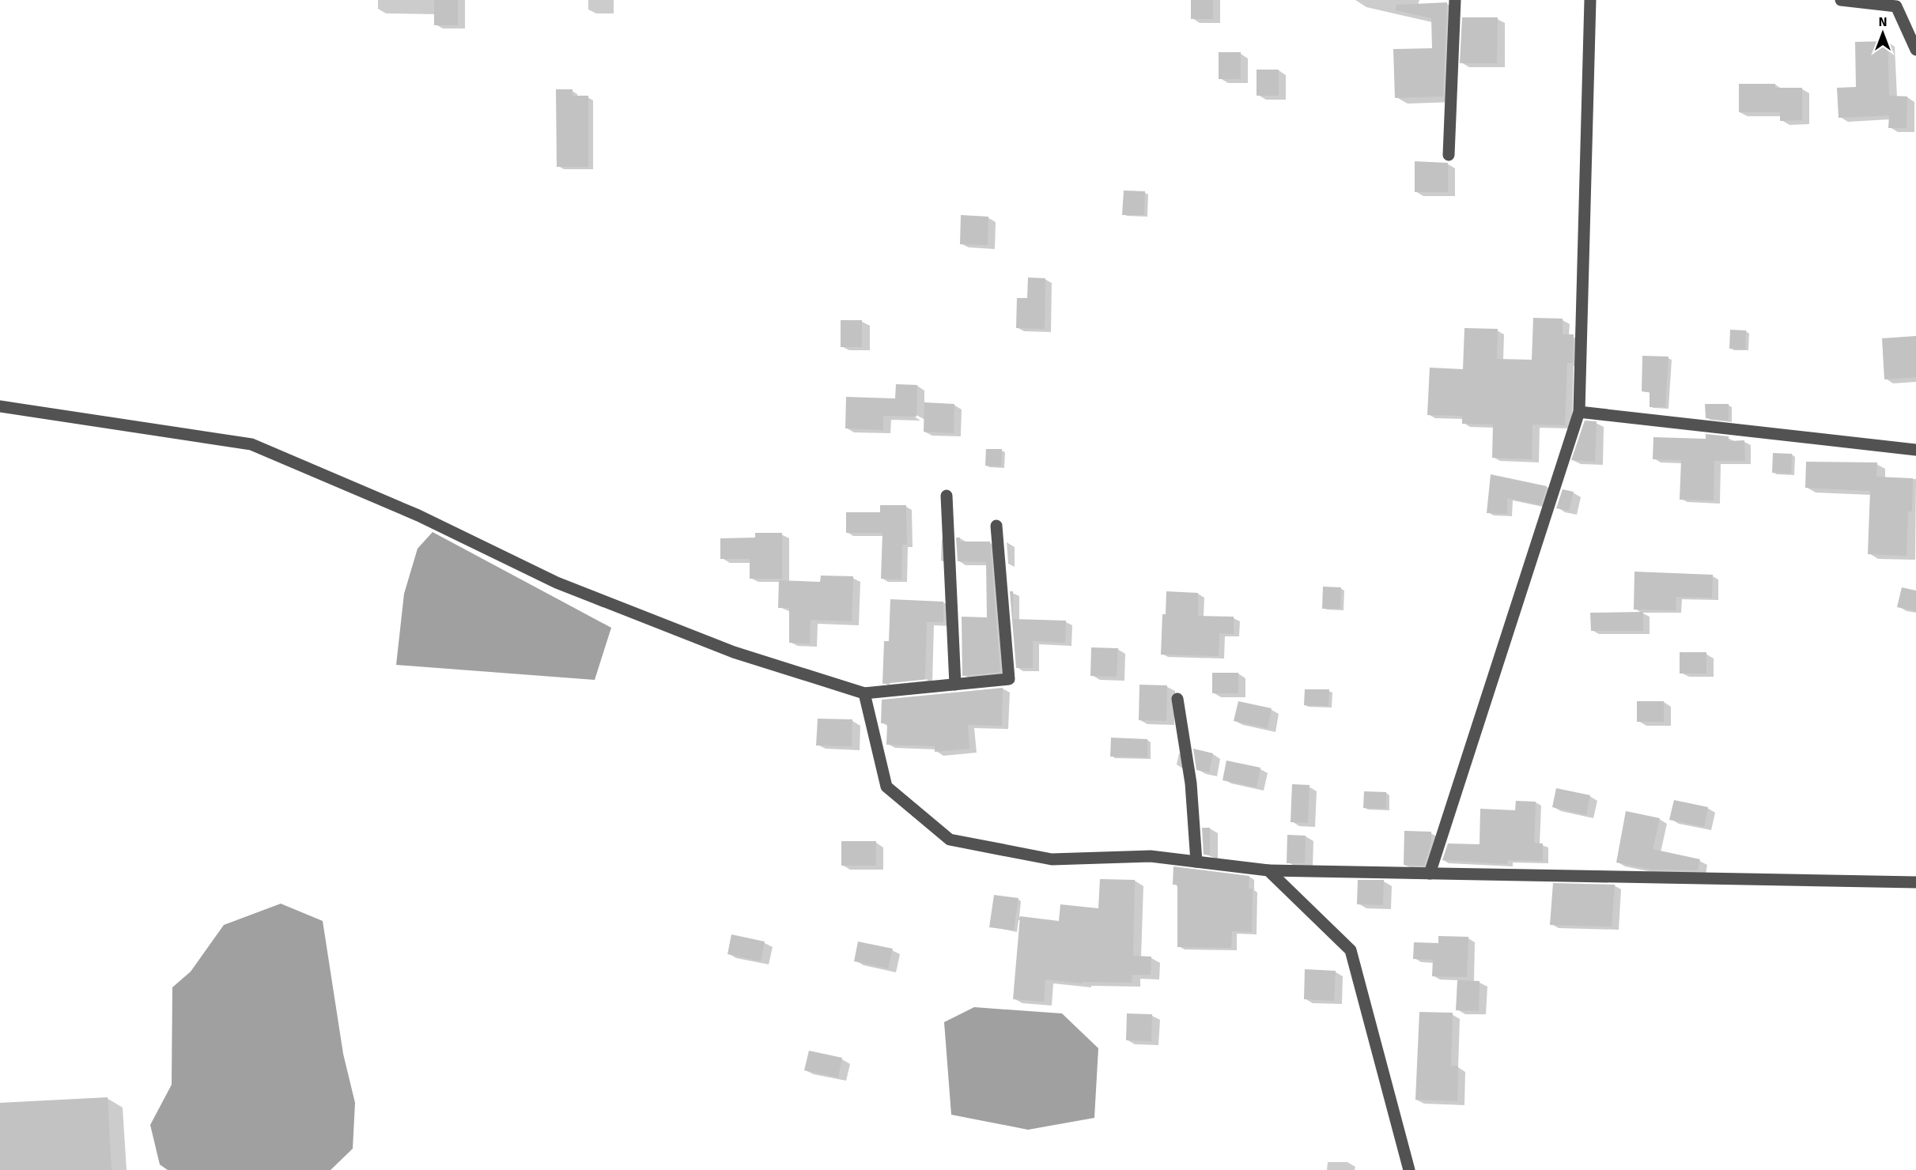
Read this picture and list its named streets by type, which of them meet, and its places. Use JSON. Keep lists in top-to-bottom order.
{
  "north": "top"
}
